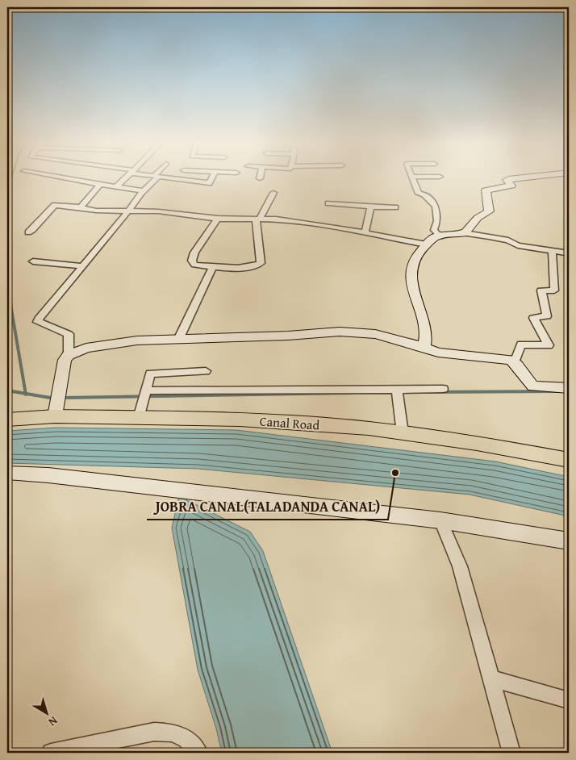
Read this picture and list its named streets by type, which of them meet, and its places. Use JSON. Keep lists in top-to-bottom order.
{
  "streets": {
    "main road": ["Canal Road"]
  },
  "places": ["JOBRA CANAL(TALADANDA CANAL)"],
  "north": "bottom right"
}
